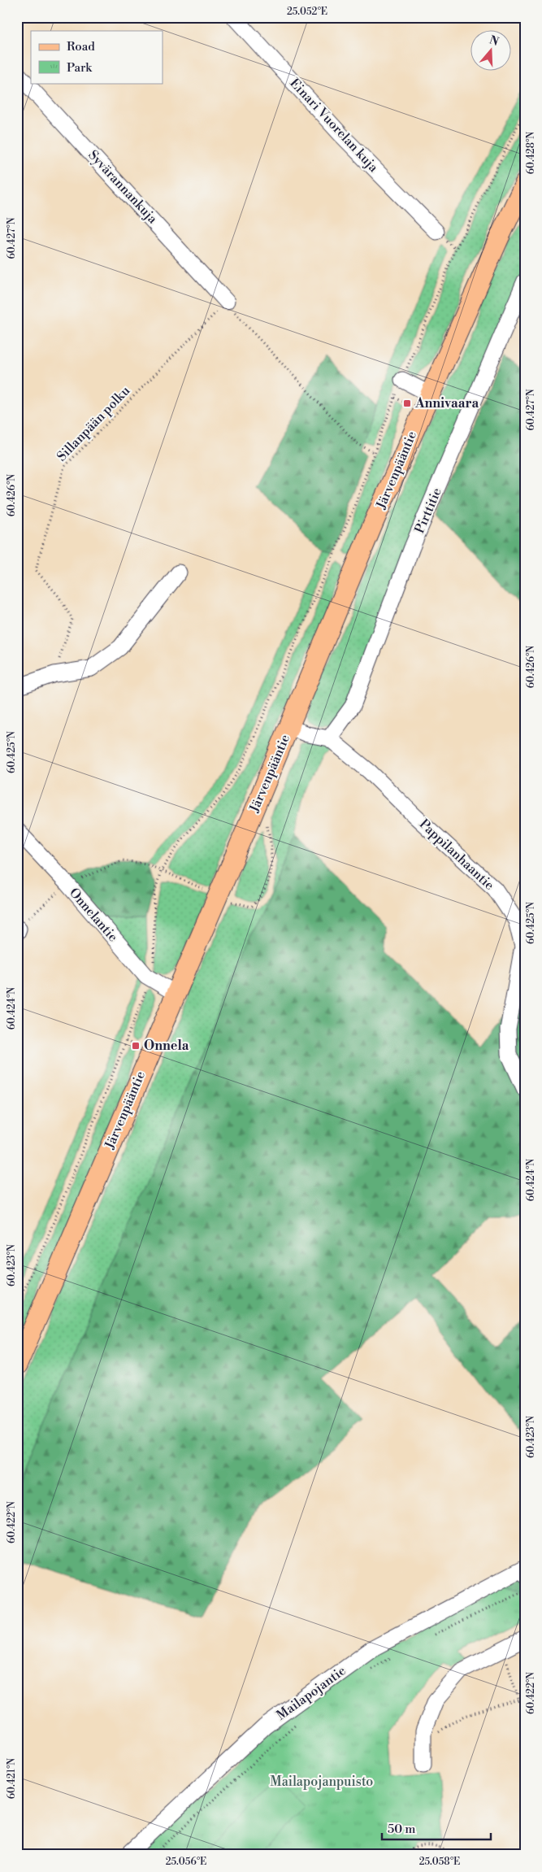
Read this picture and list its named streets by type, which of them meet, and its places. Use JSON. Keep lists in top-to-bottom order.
{
  "streets": {
    "main road": ["Järvenpääntie"],
    "street": [
      "Einari Vuorelan kuja",
      "Syvärannankuja",
      "Pirttitie",
      "Pappilanhaantie",
      "Onnelantie",
      "Mailapojantie"
    ],
    "path": ["Sillanpään polku"]
  },
  "crossings": [
    ["Syvärannankuja", "Sillanpään polku"],
    ["Järvenpääntie", "Pappilanhaantie"],
    ["Järvenpääntie", "Onnelantie"],
    ["Pirttitie", "Pappilanhaantie"]
  ],
  "parks": ["Mailapojanpuisto"],
  "places": {
    "transit": ["Annivaara", "Onnela"]
  },
  "legend": ["Road", "Park"],
  "scale_bar": "50 m",
  "north": "top",
  "coordinates": [
    "25.052°E",
    "60.428°N",
    "60.427°N",
    "60.426°N",
    "60.425°N",
    "60.424°N",
    "60.423°N",
    "60.422°N",
    "60.421°N",
    "25.056°E",
    "25.058°E"
  ]
}
